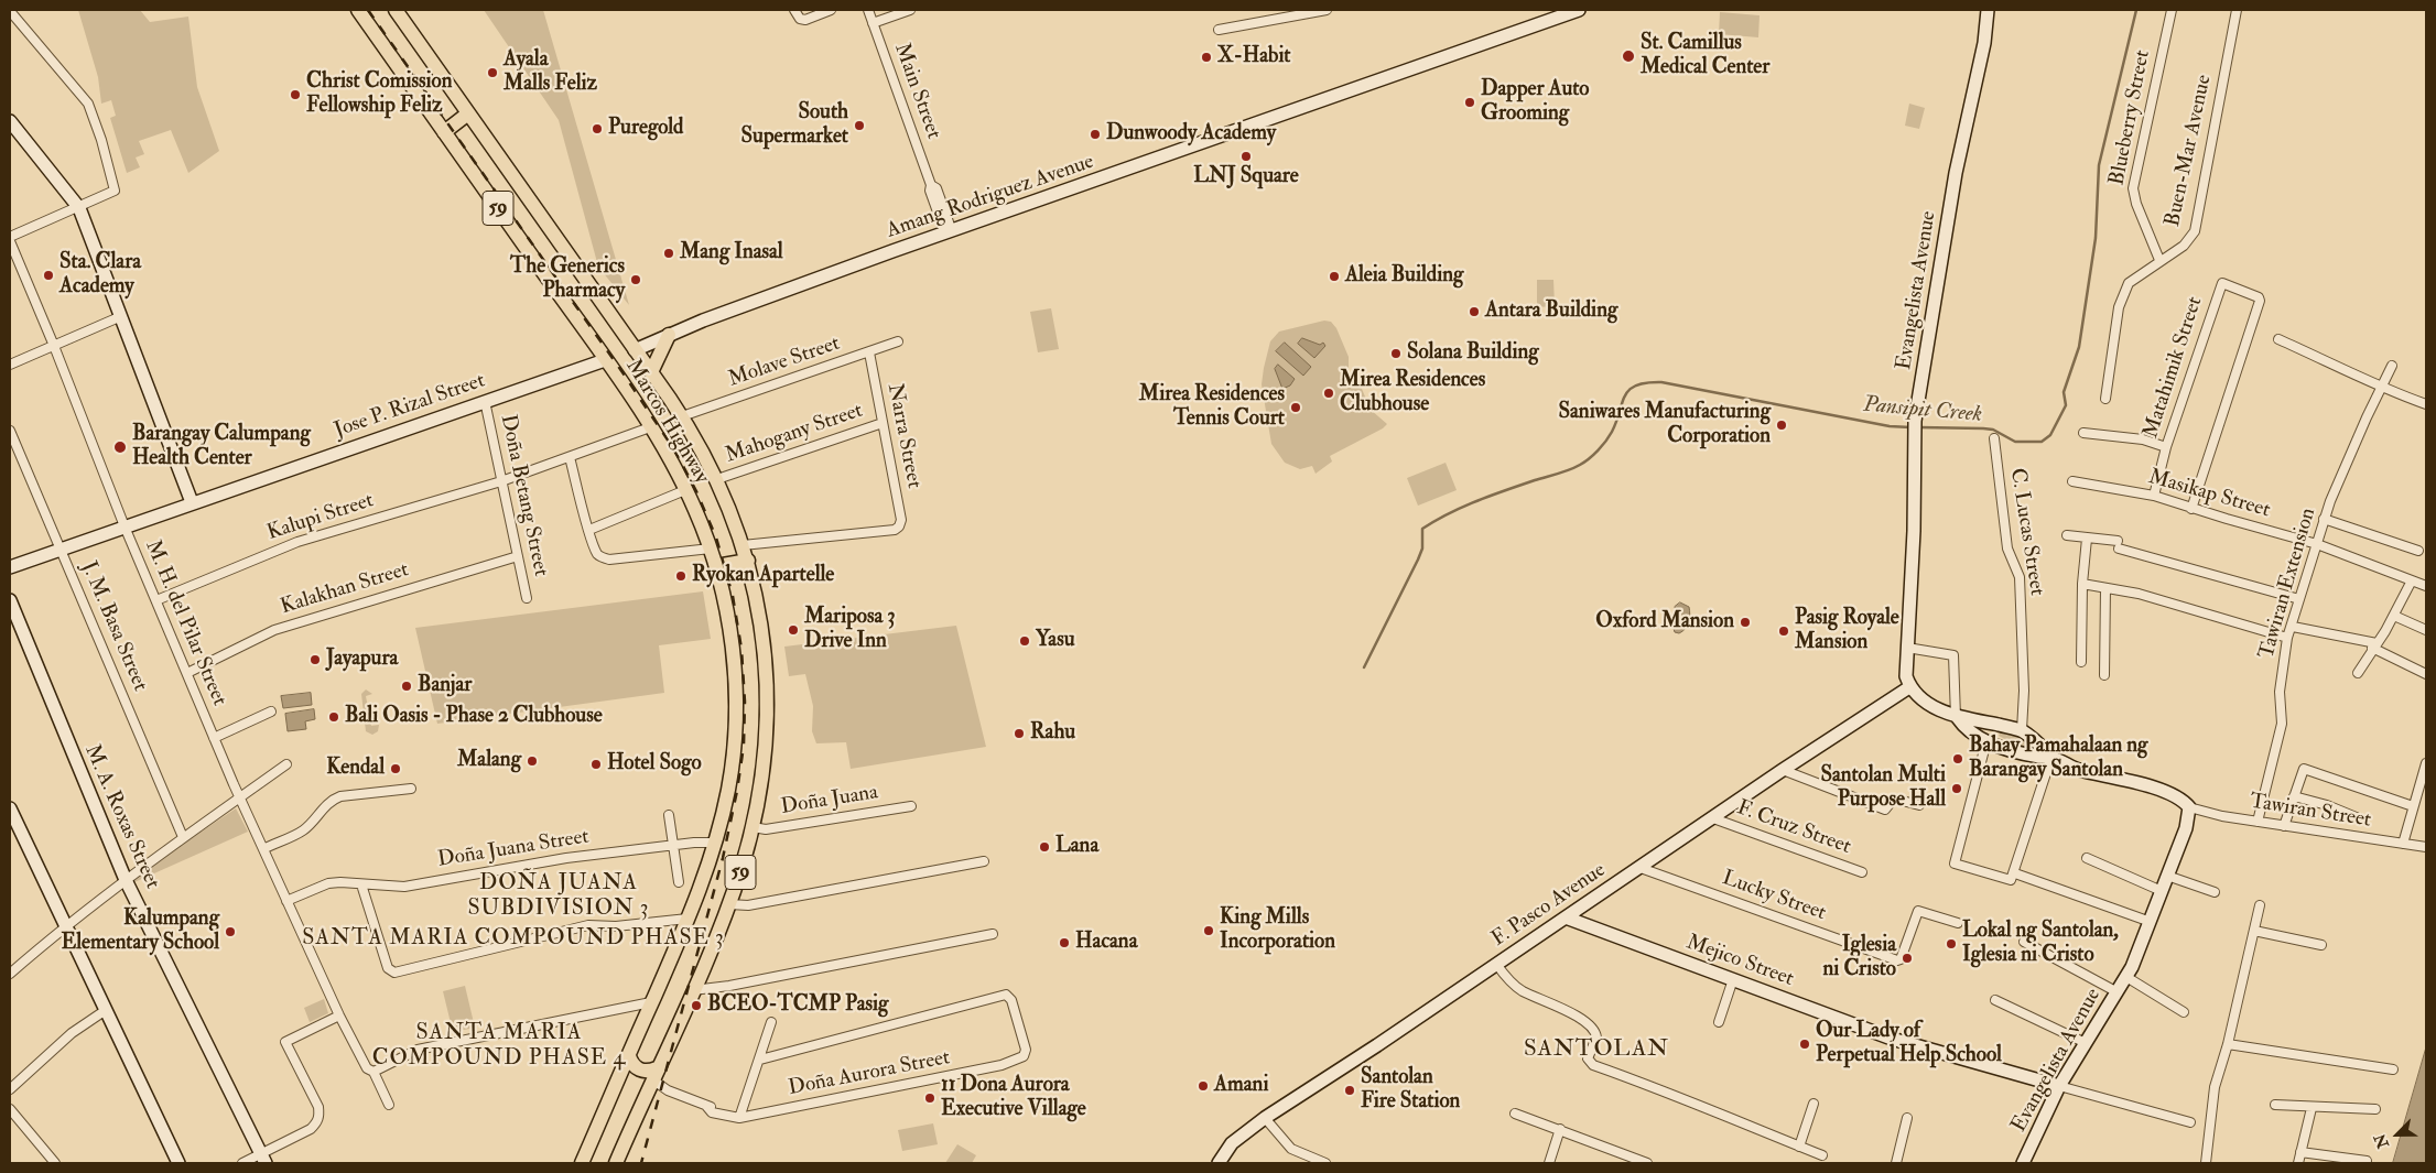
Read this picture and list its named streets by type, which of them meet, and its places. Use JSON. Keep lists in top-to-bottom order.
{
  "streets": {
    "main road": ["59", "Marcos Highway"],
    "street": [
      "Main Street",
      "Blueberry Street",
      "Buen-Mar Avenue",
      "Amang Rodriguez Avenue",
      "Evangelista Avenue",
      "Molave Street",
      "Matahimik Street",
      "Jose P. Rizal Street",
      "Mahogany Street",
      "Narra Street",
      "Masikap Street",
      "Doña Betang Street",
      "Kalupi Street",
      "C. Lucas Street",
      "Tawiran Extension",
      "Kalakhan Street",
      "M. H. del Pilar Street",
      "J. M. Basa Street",
      "Doña Juana",
      "Tawiran Street",
      "M. A. Roxas Street",
      "F. Cruz Street",
      "Doña Juana Street",
      "Lucky Street",
      "F. Pasco Avenue",
      "Mejico Street",
      "Doña Aurora Street"
    ]
  },
  "crossings": [
    ["Main Street", "Amang Rodriguez Avenue"],
    ["Blueberry Street", "Buen-Mar Avenue"],
    ["Amang Rodriguez Avenue", "Marcos Highway"],
    ["Evangelista Avenue", "Tawiran Street"],
    ["Evangelista Avenue", "F. Pasco Avenue"],
    ["Evangelista Avenue", "Mejico Street"],
    ["Molave Street", "Marcos Highway"],
    ["Molave Street", "Narra Street"],
    ["Matahimik Street", "Masikap Street"],
    ["Jose P. Rizal Street", "Marcos Highway"],
    ["Jose P. Rizal Street", "Doña Betang Street"],
    ["Jose P. Rizal Street", "M. H. del Pilar Street"],
    ["Jose P. Rizal Street", "J. M. Basa Street"],
    ["Marcos Highway", "Mahogany Street"],
    ["Marcos Highway", "Narra Street"],
    ["Marcos Highway", "Doña Juana"],
    ["Marcos Highway", "Doña Juana Street"],
    ["Marcos Highway", "Doña Aurora Street"],
    ["Mahogany Street", "Narra Street"],
    ["Masikap Street", "Tawiran Extension"],
    ["Doña Betang Street", "Kalupi Street"],
    ["Doña Betang Street", "Kalakhan Street"],
    ["Kalupi Street", "M. H. del Pilar Street"],
    ["Tawiran Extension", "Tawiran Street"],
    ["Kalakhan Street", "M. H. del Pilar Street"],
    ["M. H. del Pilar Street", "Doña Juana Street"],
    ["F. Cruz Street", "F. Pasco Avenue"],
    ["Lucky Street", "F. Pasco Avenue"],
    ["F. Pasco Avenue", "Mejico Street"]
  ],
  "districts": [
    "DOÑA JUANA SUBDIVISION 3",
    "SANTA MARIA COMPOUND PHASE 3",
    "SANTA MARIA COMPOUND PHASE 4",
    "SANTOLAN"
  ],
  "water": ["Pansipit Creek"],
  "places": [
    "St. Camillus Medical Center",
    "X-Habit",
    "Ayala Malls Feliz",
    "Christ Comission Fellowship Feliz",
    "Dapper Auto Grooming",
    "South Supermarket",
    "Puregold",
    "Dunwoody Academy",
    "LNJ Square",
    "Mang Inasal",
    "Sta. Clara Academy",
    "Aleia Building",
    "The Generics Pharmacy",
    "Antara Building",
    "Solana Building",
    "Mirea Residences Clubhouse",
    "Mirea Residences Tennis Court",
    "Saniwares Manufacturing Corporation",
    "Barangay Calumpang Health Center",
    "Ryokan Apartelle",
    "Oxford Mansion",
    "Mariposa 3 Drive Inn",
    "Pasig Royale Mansion",
    "Yasu",
    "Jayapura",
    "Banjar",
    "Bali Oasis - Phase 2 Clubhouse",
    "Rahu",
    "Bahay Pamahalaan ng Barangay Santolan",
    "Malang",
    "Hotel Sogo",
    "Kendal",
    "Santolan Multi Purpose Hall",
    "Lana",
    "King Mills Incorporation",
    "Kalumpang Elementary School",
    "Hacana",
    "Lokal ng Santolan, Iglesia ni Cristo",
    "Iglesia ni Cristo",
    "BCEO-TCMP Pasig",
    "Our Lady of Perpetual Help School",
    "Amani",
    "Santolan Fire Station",
    "11 Dona Aurora Executive Village"
  ],
  "north": "bottom left"
}
